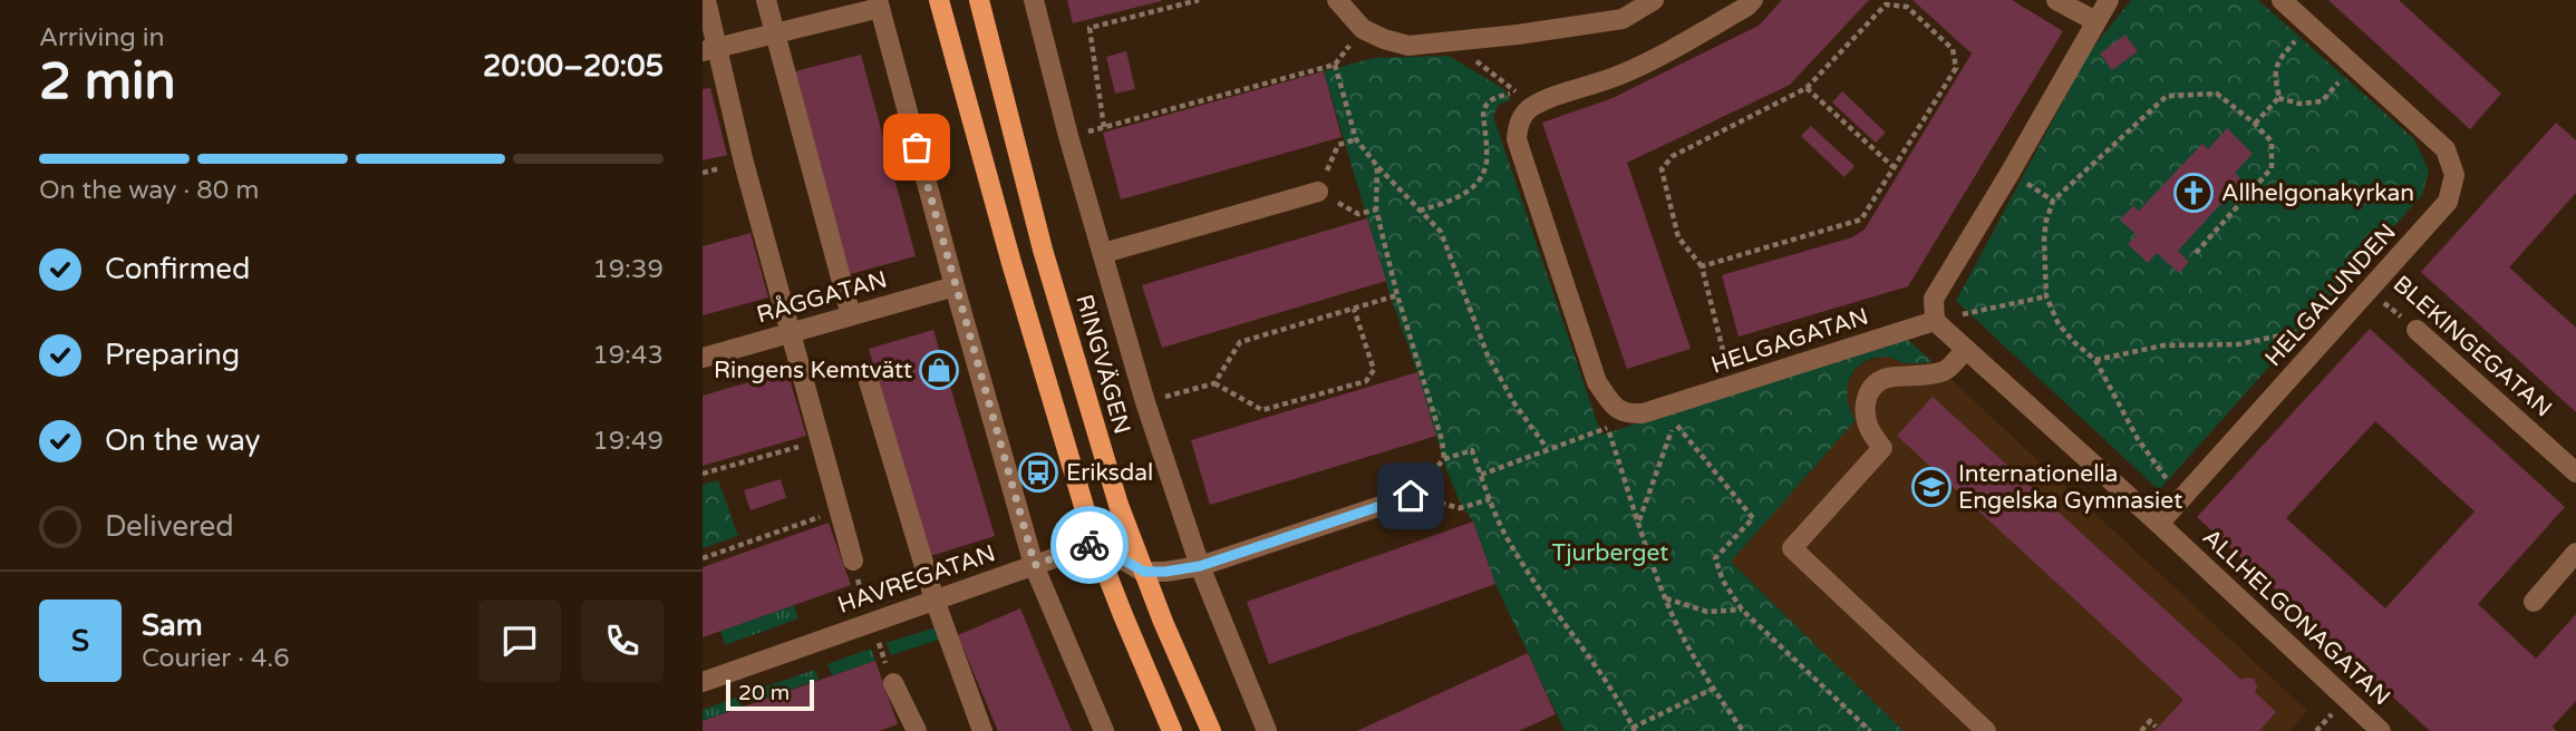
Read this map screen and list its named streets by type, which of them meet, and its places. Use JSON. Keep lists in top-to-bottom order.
{
  "streets": {
    "main road": ["RINGVÄGEN"],
    "street": [
      "HELGALUNDEN",
      "RÅGGATAN",
      "HELGAGATAN",
      "BLEKINGEGATAN",
      "HAVREGATAN",
      "ALLHELGONAGATAN"
    ]
  },
  "crossings": [
    ["HELGALUNDEN", "BLEKINGEGATAN"],
    ["HELGALUNDEN", "ALLHELGONAGATAN"],
    ["HELGAGATAN", "ALLHELGONAGATAN"]
  ],
  "parks": ["Tjurberget"],
  "places": {
    "church": ["Allhelgonakyrkan"],
    "shop": ["Ringens Kemtvätt"],
    "bus stop": ["Eriksdal"],
    "school or university": ["Internationella Engelska Gymnasiet"]
  },
  "scale_bar": "20 m",
  "page": {
    "heading": ["2 min", "Arriving in", "20:00–20:05"],
    "panel": ["Sam", "Courier · 4.6"],
    "bar": "On the way · 80 m",
    "list": [
      ["Confirmed", "19:39"],
      ["Preparing", "19:43"],
      ["On the way", "19:49"],
      "Delivered"
    ],
    "round": "S",
    "scale": "20 m"
  }
}
